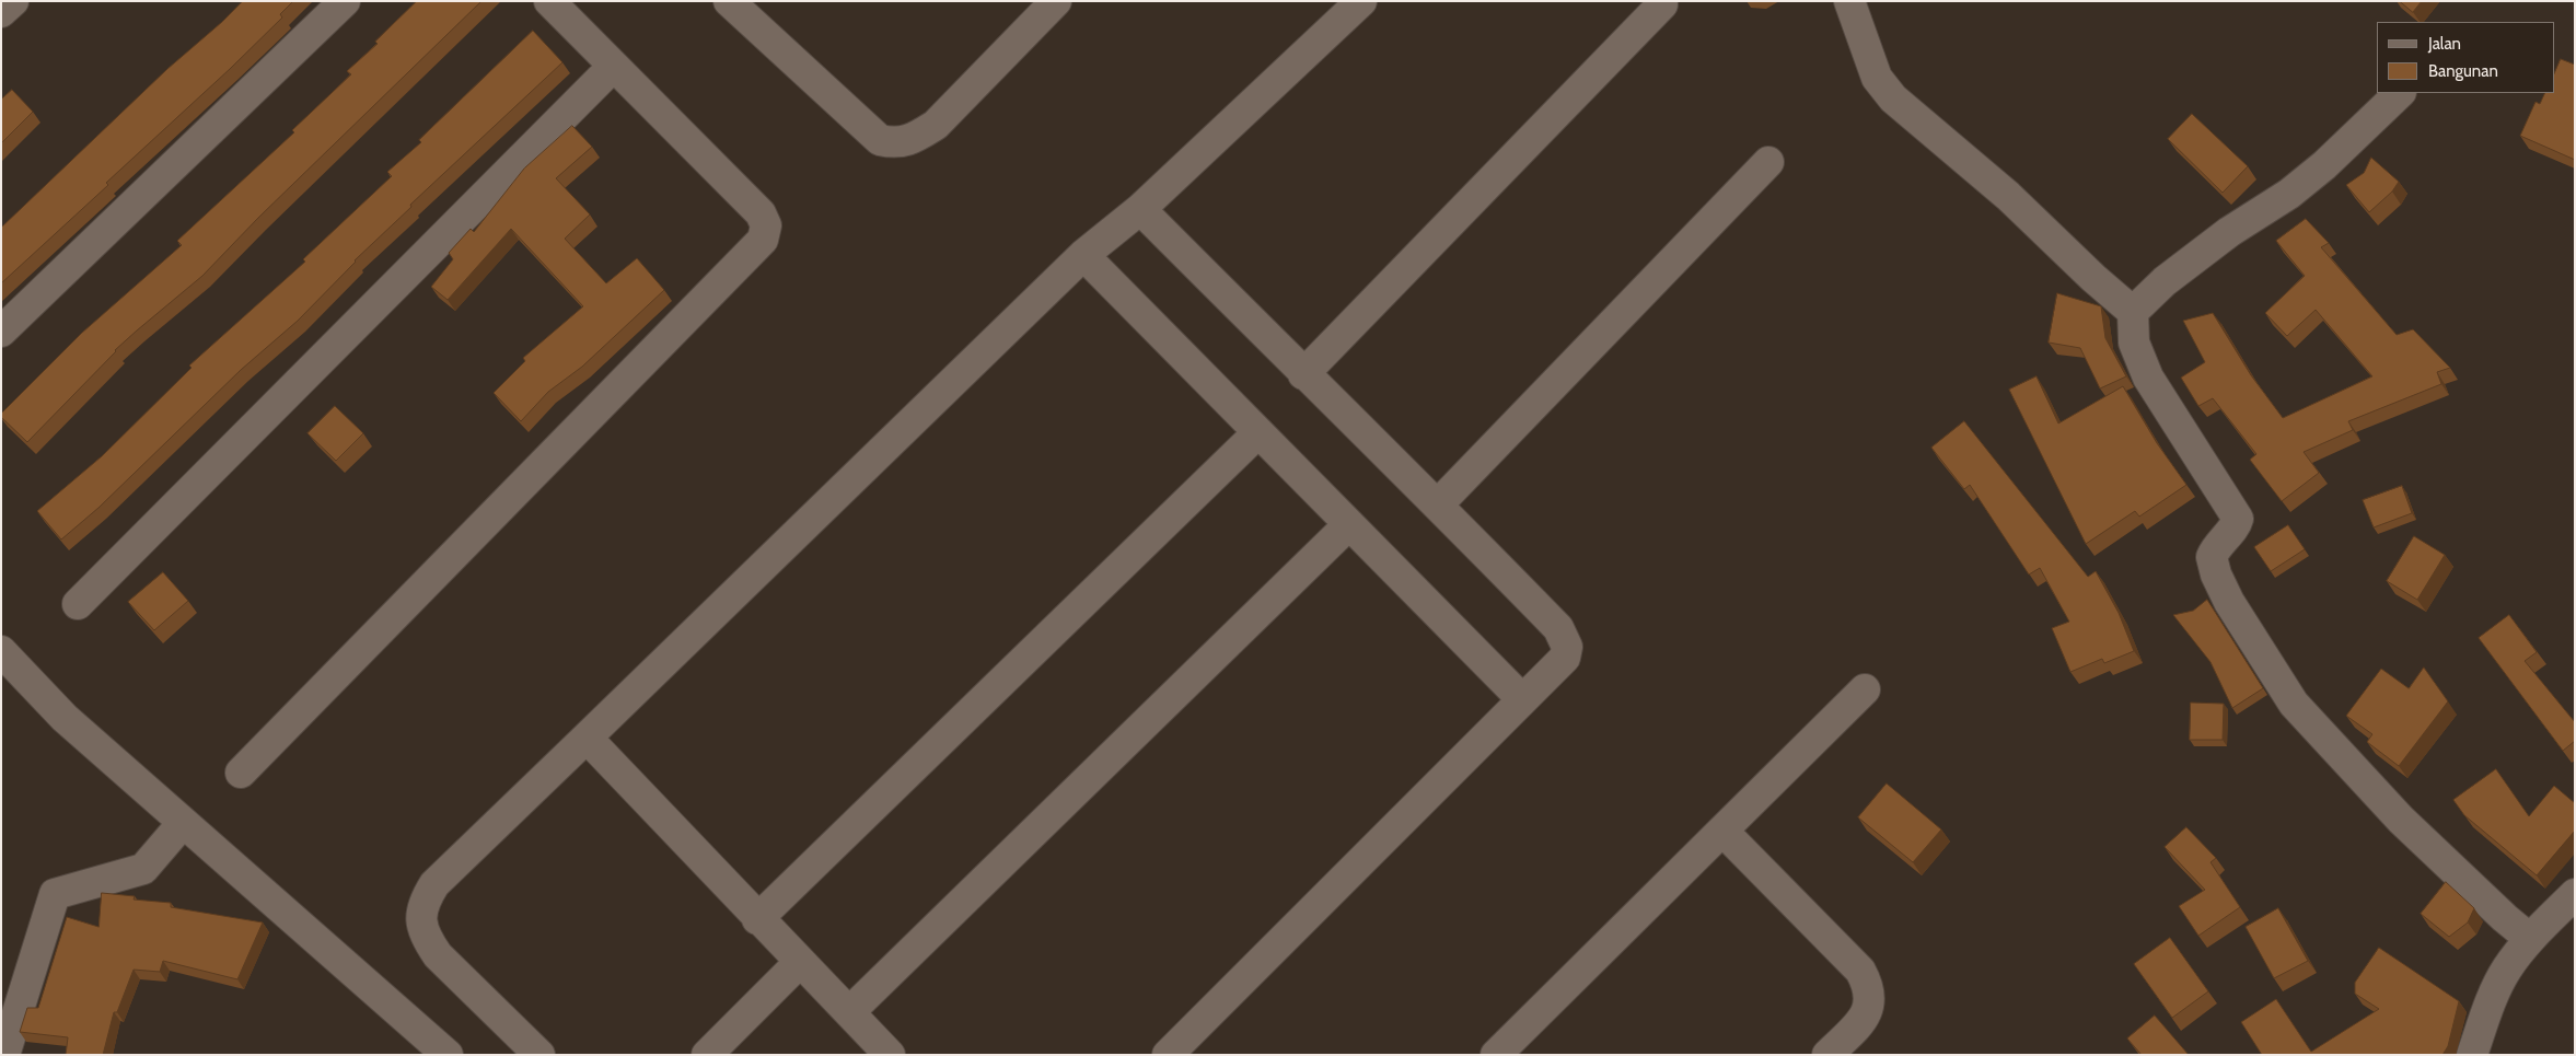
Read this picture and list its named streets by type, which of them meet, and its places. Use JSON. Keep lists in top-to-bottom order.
{
  "legend": ["Jalan", "Bangunan"]
}
